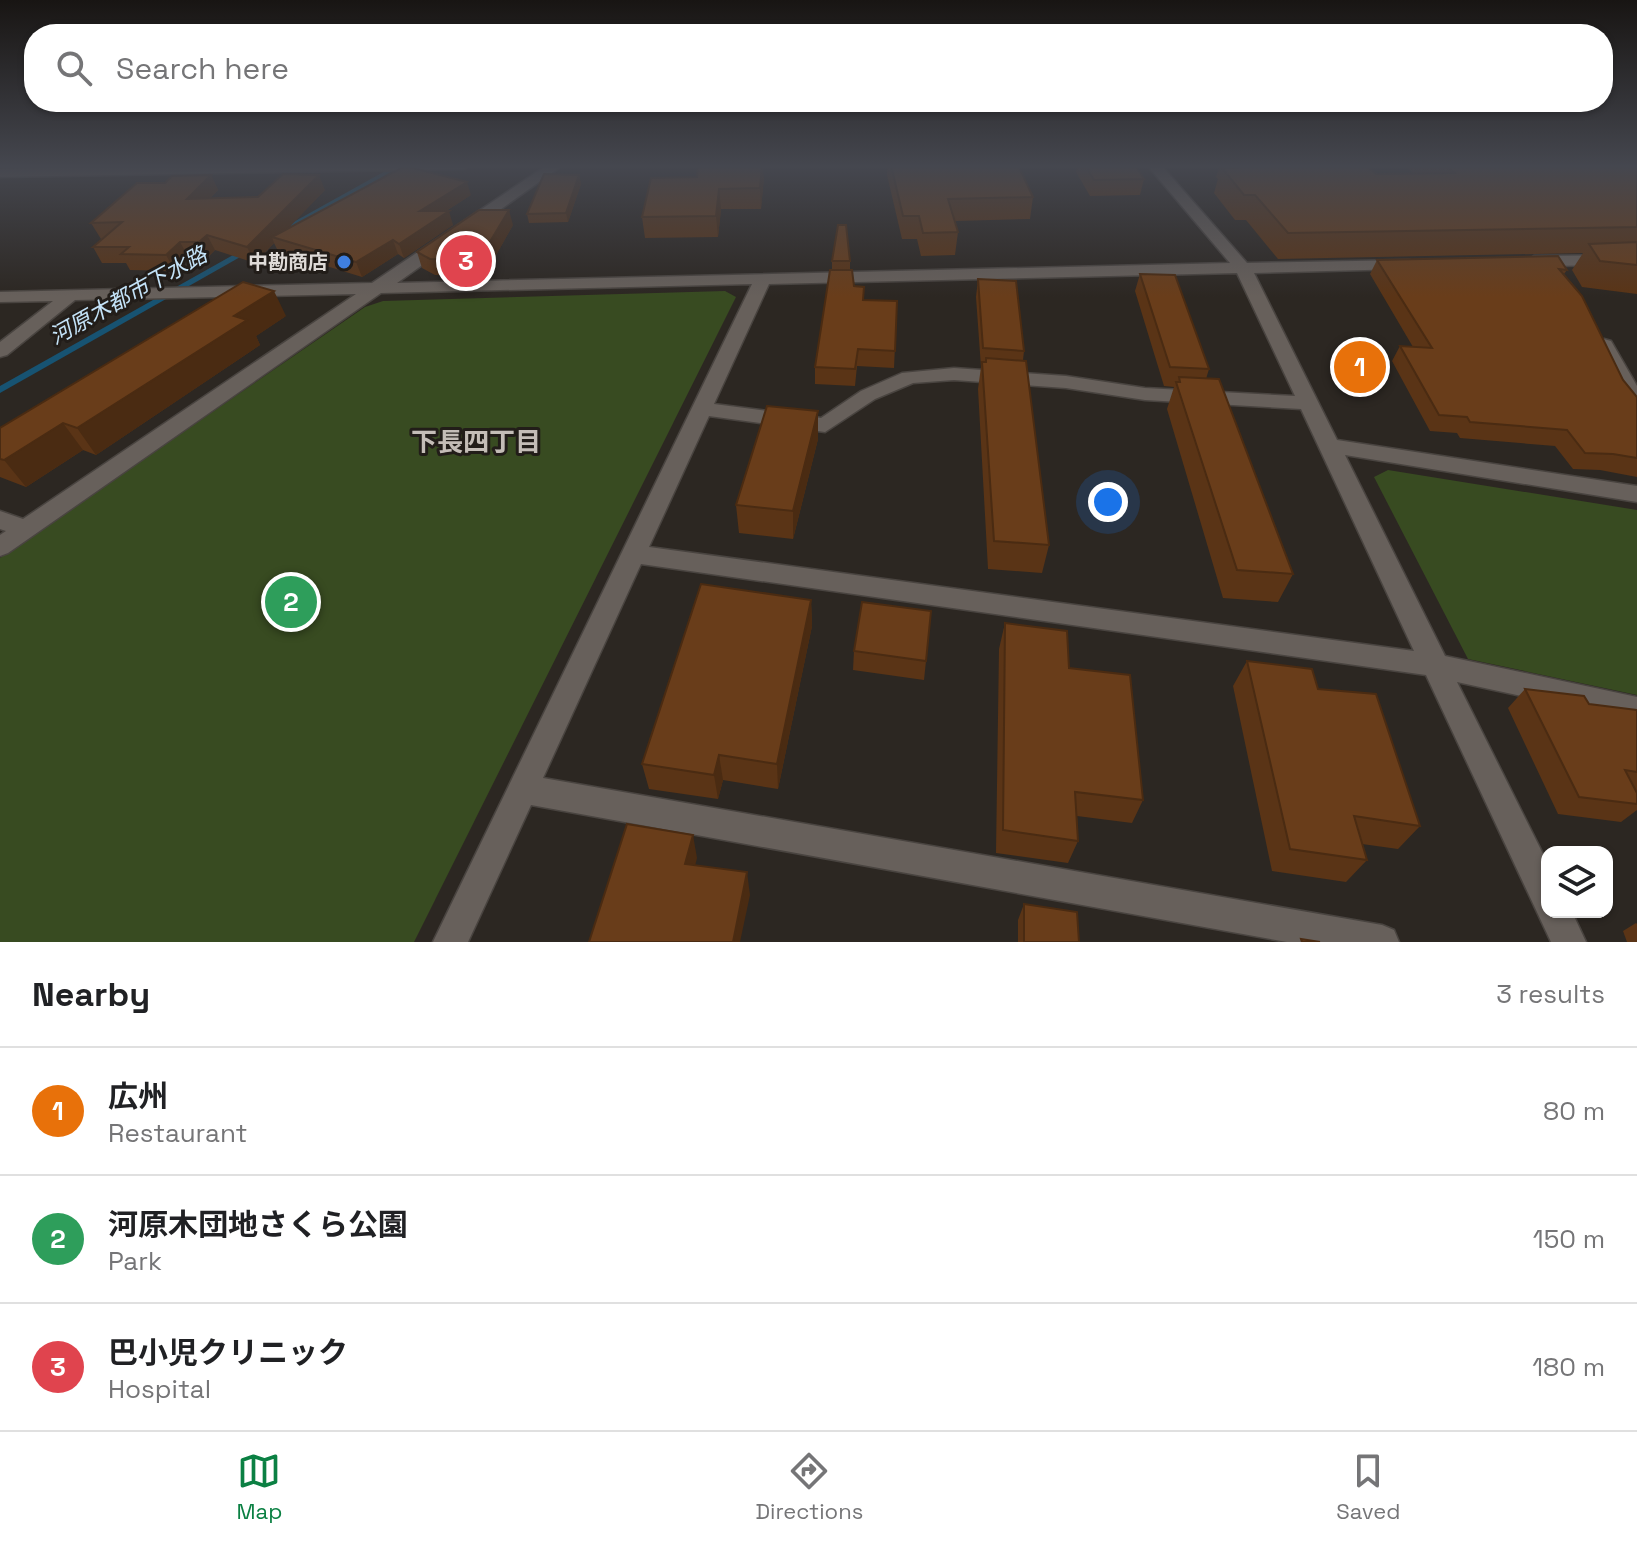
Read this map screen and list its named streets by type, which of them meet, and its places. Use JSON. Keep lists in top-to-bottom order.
{
  "districts": ["下長四丁目"],
  "water": ["河原木都市下水路"],
  "places": ["中勘商店"],
  "page": {
    "search": "Search here",
    "pins": ["3", "1", "2"],
    "heading": ["Nearby", "3 results"],
    "list": [
      {
        "mark": "1",
        "name": "広州",
        "note": "Restaurant",
        "value": "80 m"
      },
      {
        "mark": "2",
        "name": "河原木団地さくら公園",
        "note": "Park",
        "value": "150 m"
      },
      {
        "mark": "3",
        "name": "巴小児クリニック",
        "note": "Hospital",
        "value": "180 m"
      }
    ],
    "nav": ["Map", "Directions", "Saved"]
  }
}
